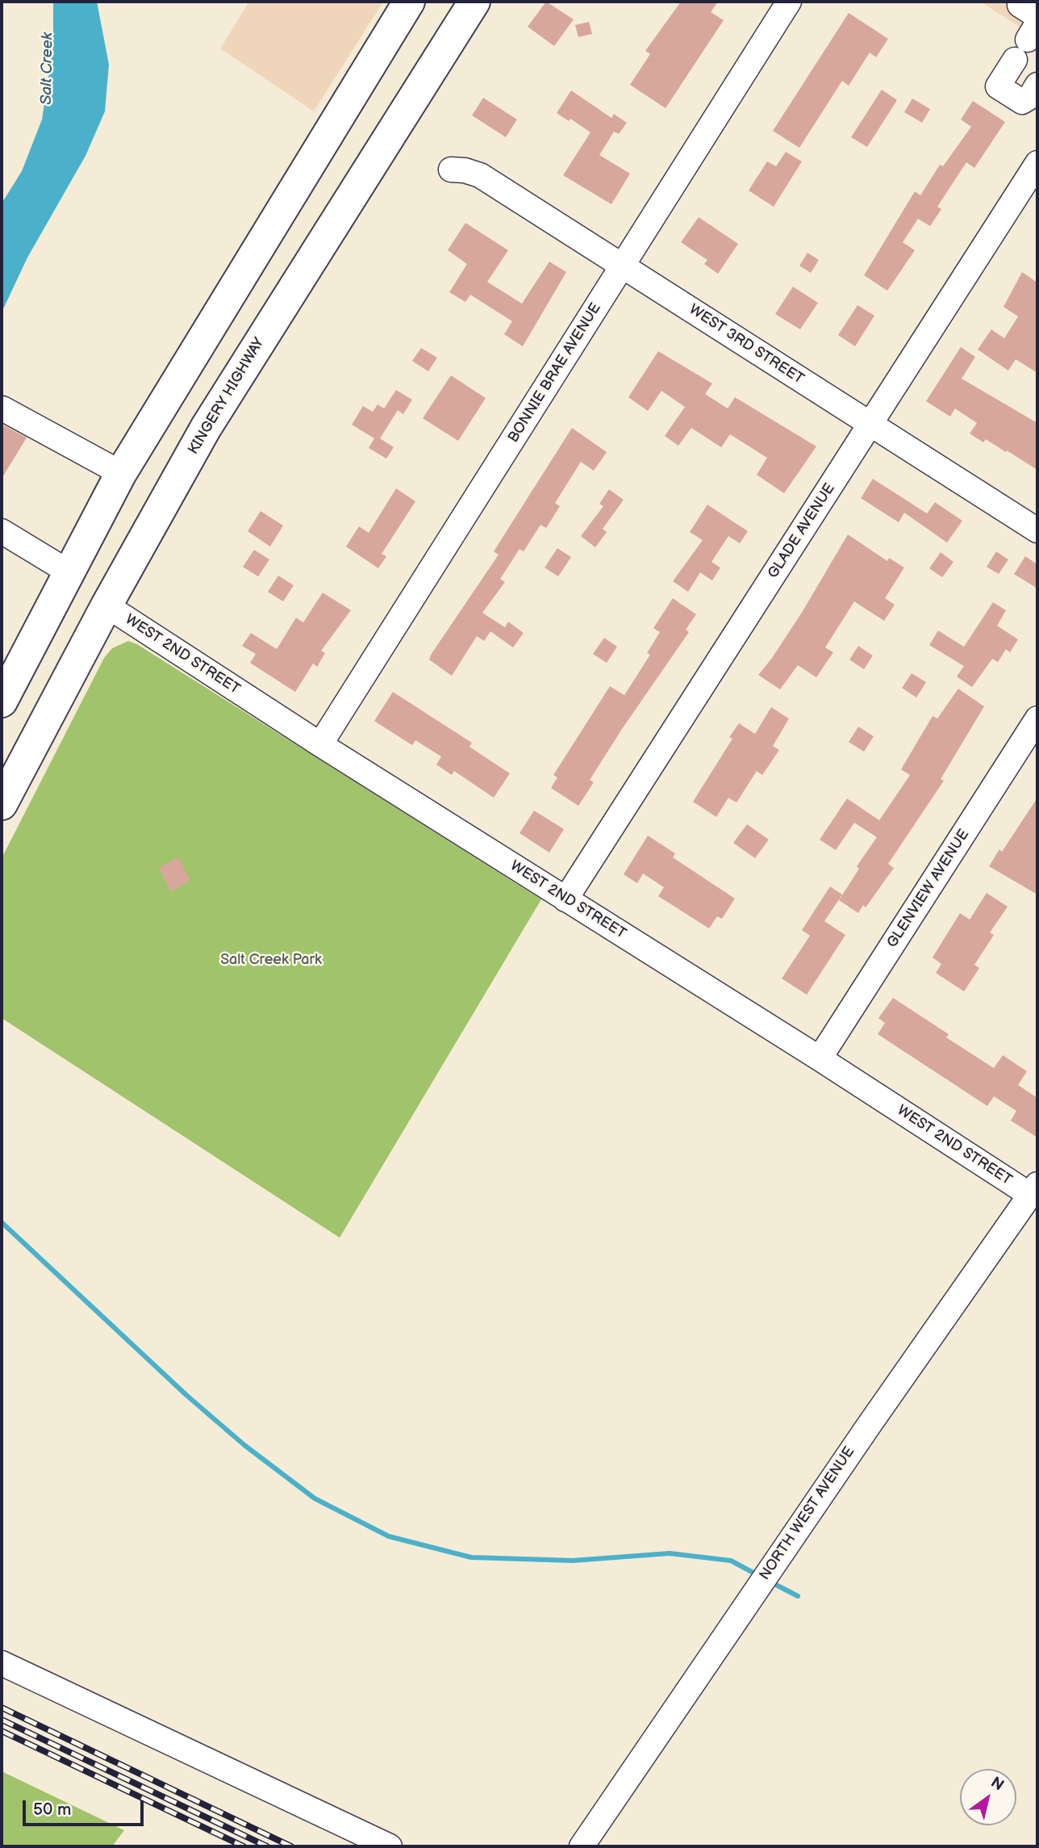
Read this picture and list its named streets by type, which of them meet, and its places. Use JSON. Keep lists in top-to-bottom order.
{
  "streets": {
    "highway": ["KINGERY HIGHWAY"],
    "street": [
      "WEST 3RD STREET",
      "BONNIE BRAE AVENUE",
      "GLADE AVENUE",
      "WEST 2ND STREET",
      "GLENVIEW AVENUE",
      "NORTH WEST AVENUE"
    ]
  },
  "crossings": [
    ["WEST 3RD STREET", "BONNIE BRAE AVENUE"],
    ["WEST 3RD STREET", "GLADE AVENUE"],
    ["BONNIE BRAE AVENUE", "WEST 2ND STREET"],
    ["KINGERY HIGHWAY", "WEST 2ND STREET"],
    ["GLADE AVENUE", "WEST 2ND STREET"],
    ["WEST 2ND STREET", "GLENVIEW AVENUE"],
    ["WEST 2ND STREET", "NORTH WEST AVENUE"]
  ],
  "water": ["Salt Creek"],
  "parks": ["Salt Creek Park"],
  "scale_bar": "50 m",
  "north": "top right"
}
